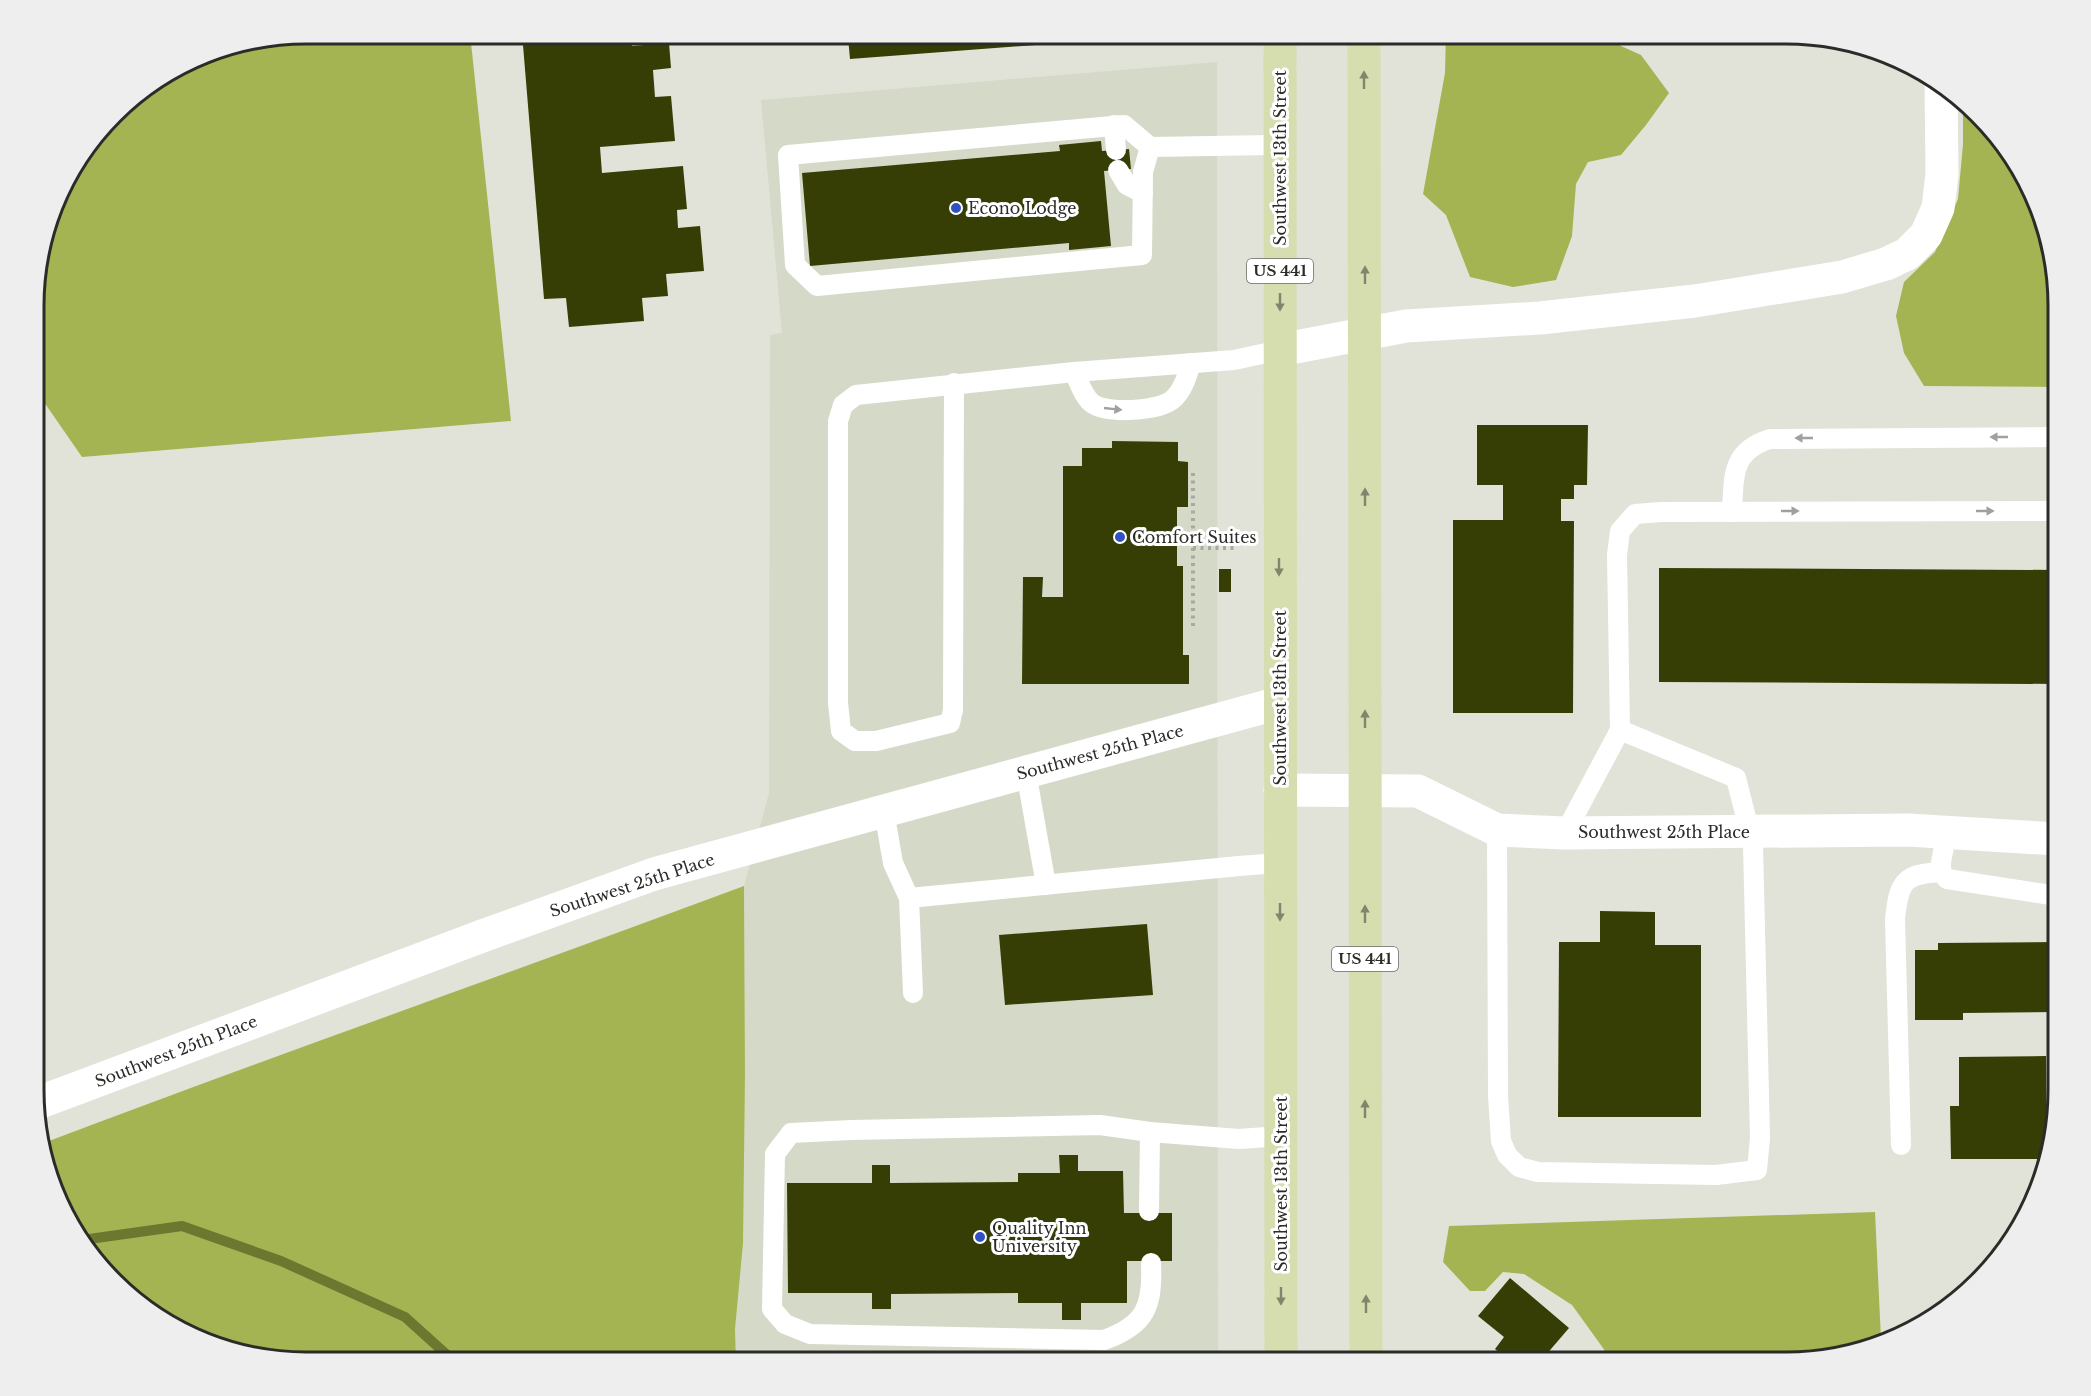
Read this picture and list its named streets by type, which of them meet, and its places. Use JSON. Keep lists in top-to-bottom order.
{
  "streets": {
    "main road": ["Southwest 13th Street", "US 441"],
    "street": ["Southwest 25th Place"]
  },
  "crossings": [
    ["Southwest 13th Street", "Southwest 25th Place"],
    ["US 441", "Southwest 25th Place"]
  ],
  "places": ["Econo Lodge", "Comfort Suites", "Quality Inn University"]
}
